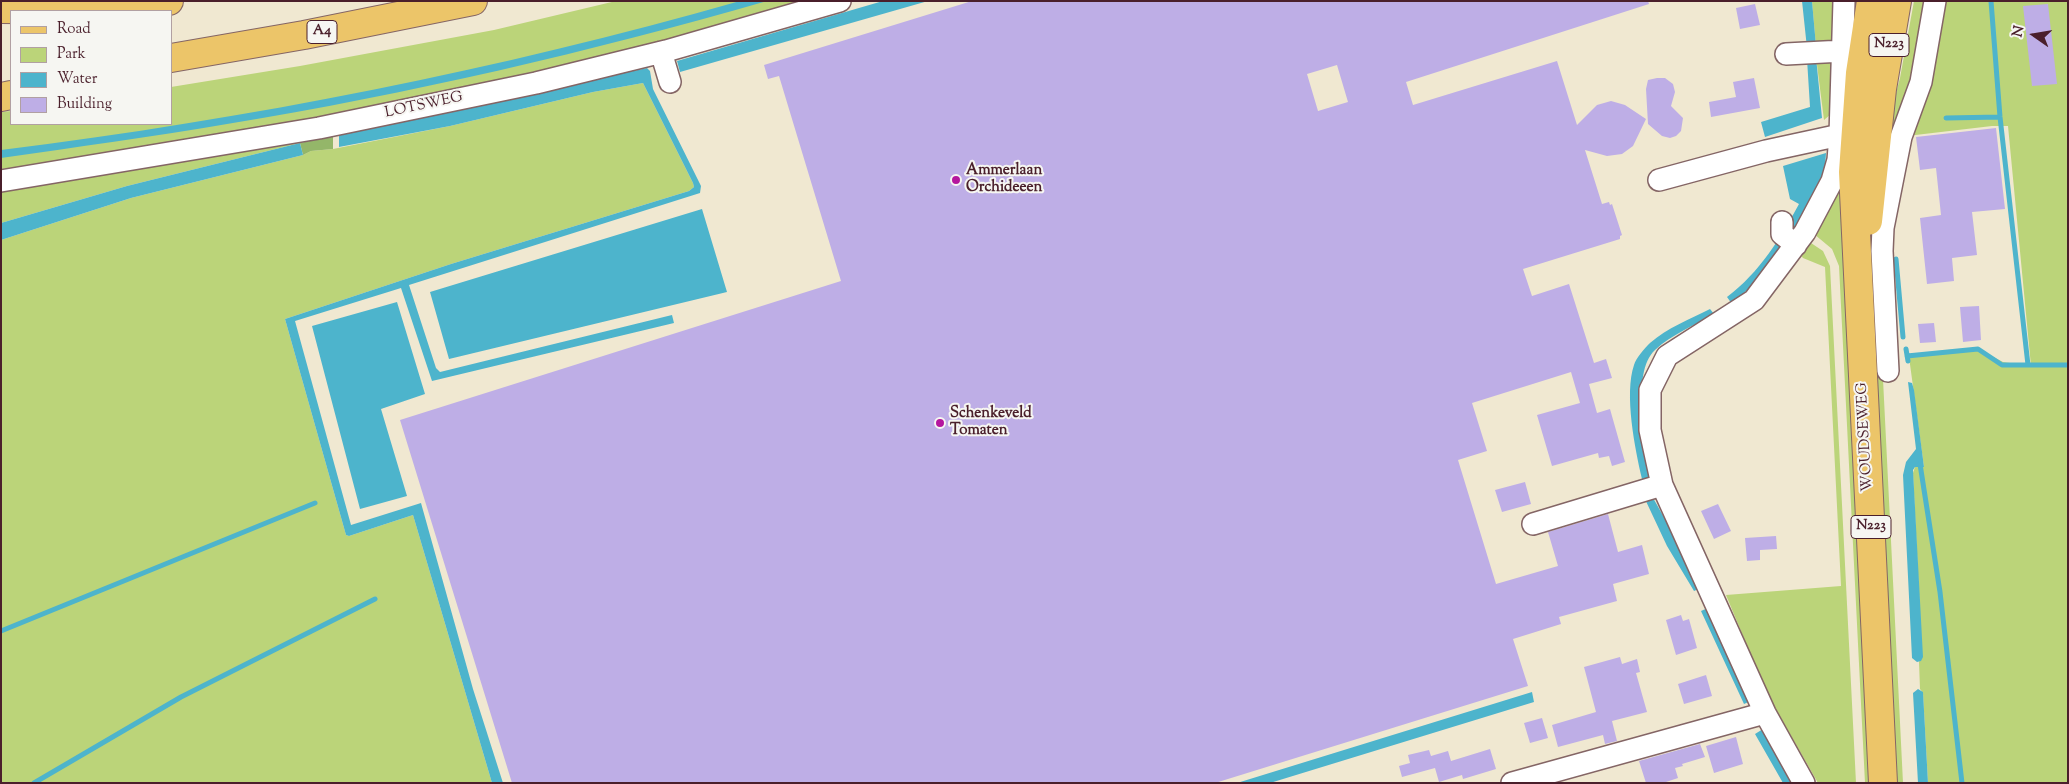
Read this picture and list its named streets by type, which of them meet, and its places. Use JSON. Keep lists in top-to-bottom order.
{
  "streets": {
    "main road": ["A4", "N223", "WOUDSEWEG"],
    "street": ["LOTSWEG"]
  },
  "places": ["Ammerlaan Orchideeen", "Schenkeveld Tomaten"],
  "legend": [
    "Road",
    "Park",
    "Water",
    "Building"
  ],
  "north": "left"
}
